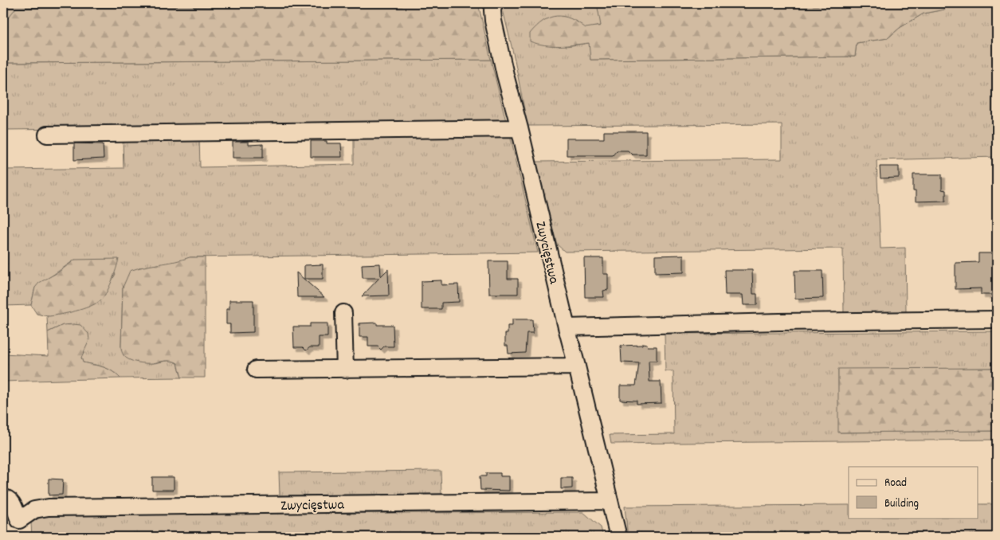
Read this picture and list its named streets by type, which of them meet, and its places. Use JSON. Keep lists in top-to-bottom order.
{
  "streets": {
    "street": ["Zwycięstwa"]
  },
  "legend": ["Road", "Building"]
}
